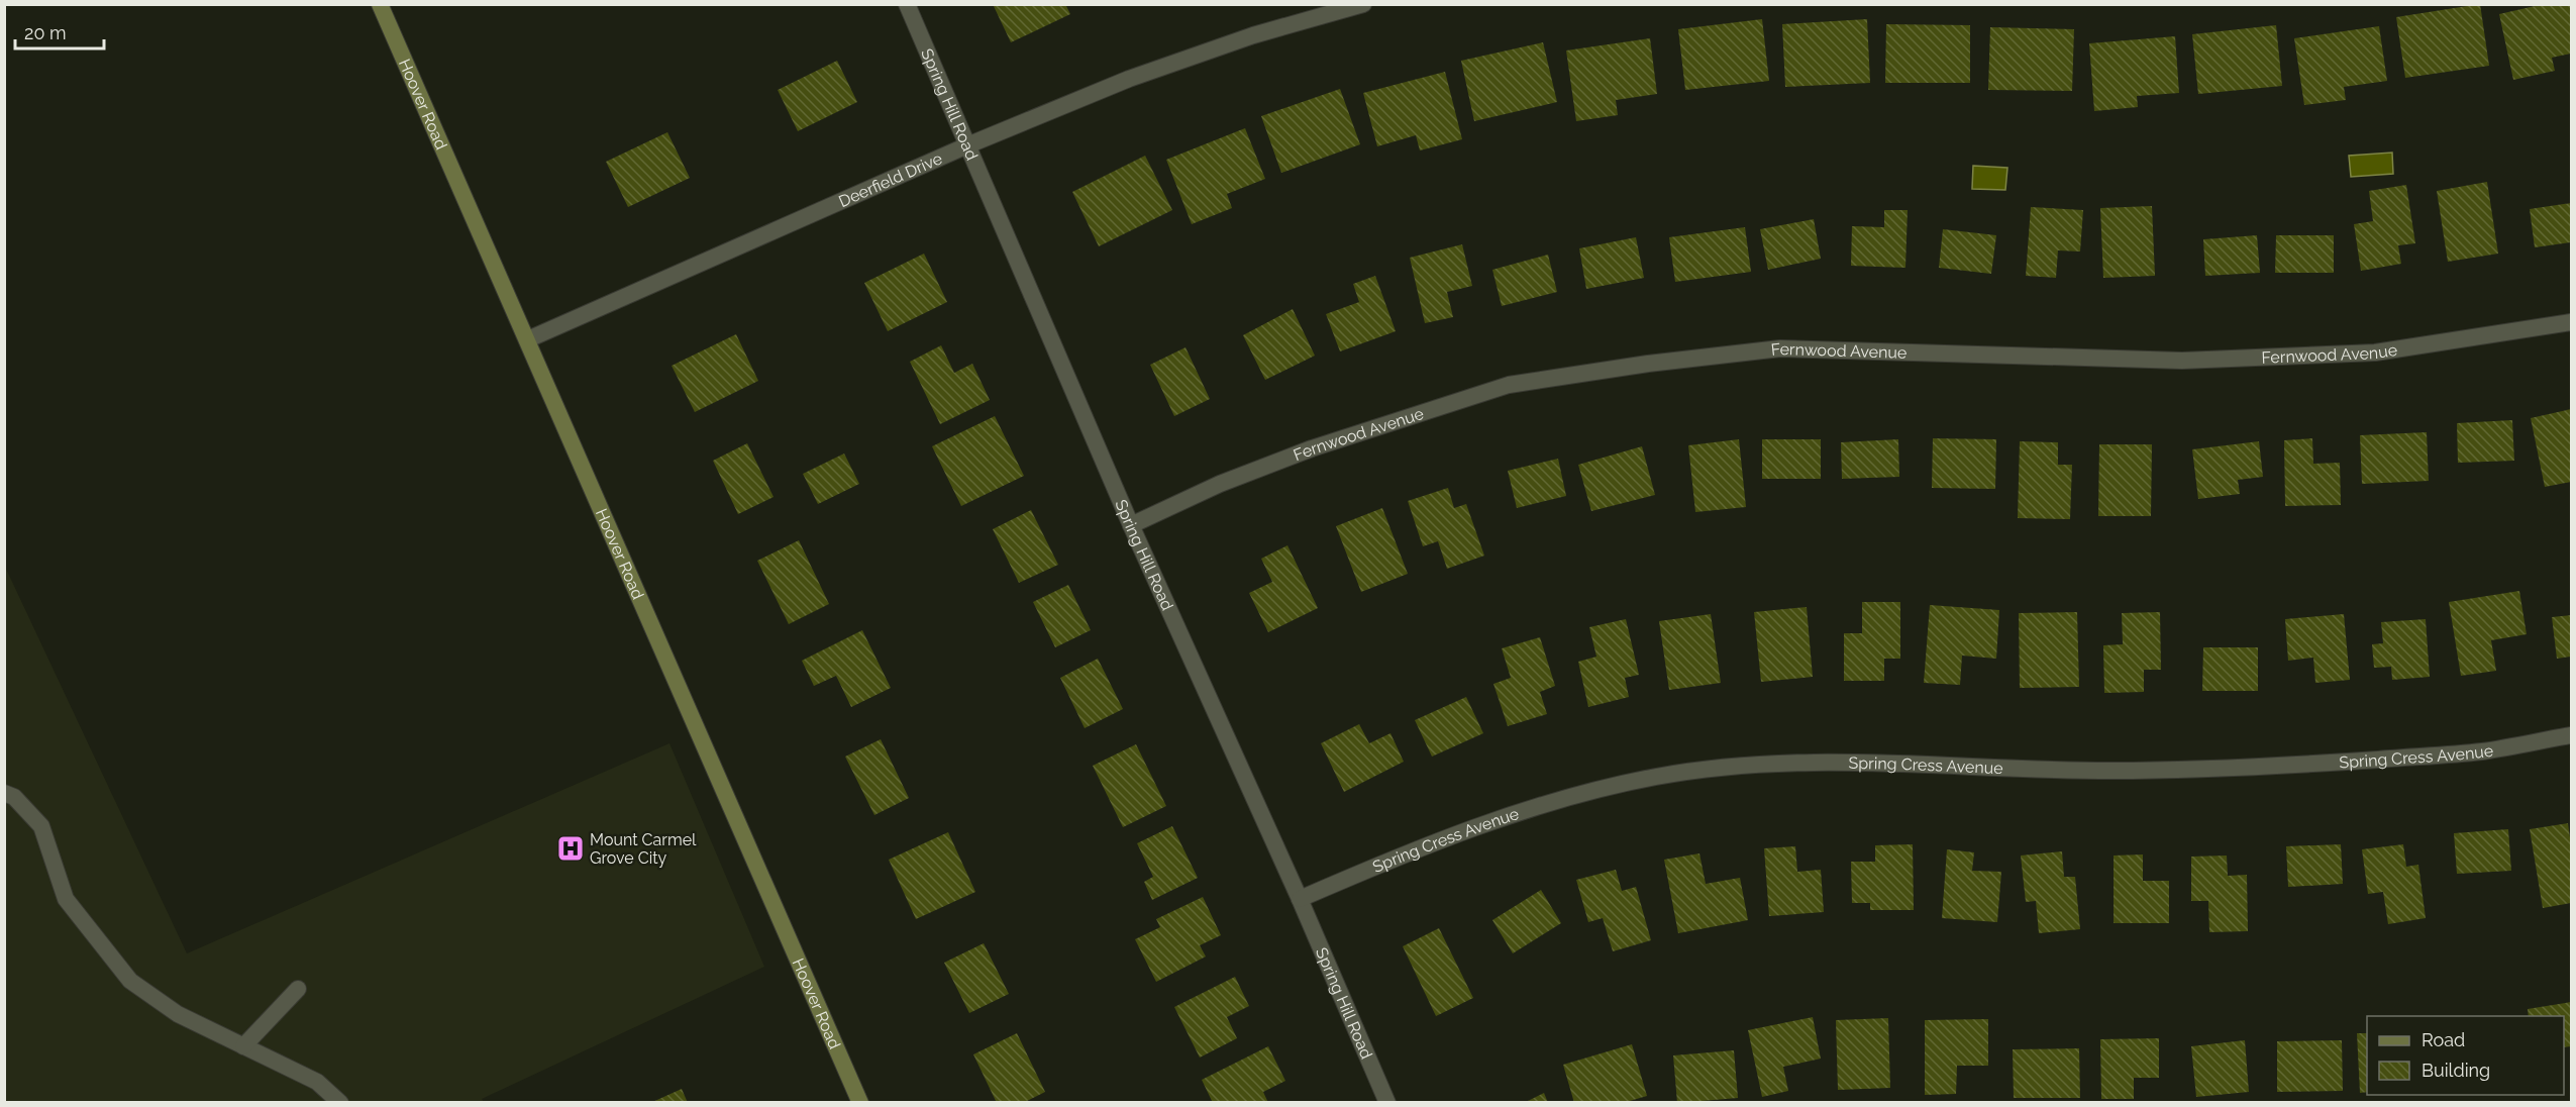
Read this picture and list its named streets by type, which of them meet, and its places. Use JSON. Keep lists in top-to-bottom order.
{
  "streets": {
    "main road": ["Hoover Road"],
    "street": [
      "Spring Hill Road",
      "Deerfield Drive",
      "Fernwood Avenue",
      "Spring Cress Avenue"
    ]
  },
  "crossings": [
    ["Hoover Road", "Deerfield Drive"],
    ["Spring Hill Road", "Deerfield Drive"],
    ["Spring Hill Road", "Fernwood Avenue"],
    ["Spring Hill Road", "Spring Cress Avenue"]
  ],
  "places": {
    "hospital": ["Mount Carmel Grove City"]
  },
  "legend": ["Road", "Building"],
  "scale_bar": "20 m"
}
